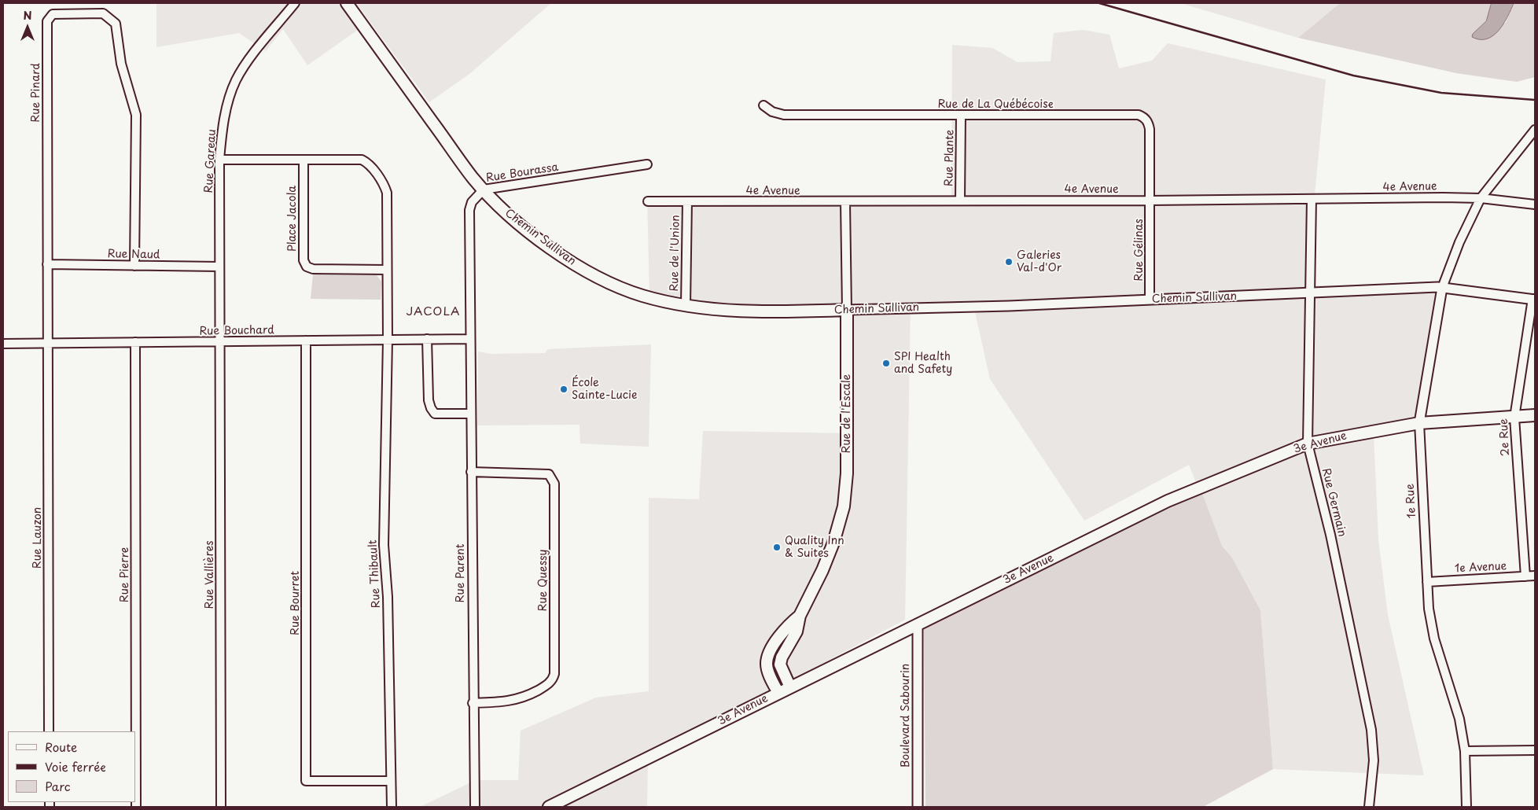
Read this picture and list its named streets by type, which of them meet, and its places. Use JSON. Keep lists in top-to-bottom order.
{
  "streets": {
    "main road": ["Chemin Sullivan", "Rue de l'Escale", "3e Avenue"],
    "street": [
      "Rue Pinard",
      "Rue de La Québécoise",
      "Rue Plante",
      "Rue Gareau",
      "Rue Bourassa",
      "4e Avenue",
      "Place Jacola",
      "Rue Gélinas",
      "Rue de l'Union",
      "Rue Naud",
      "Rue Bouchard",
      "2e Rue",
      "1e Rue",
      "Rue Germain",
      "Rue Lauzon",
      "1e Avenue",
      "Rue Parent",
      "Rue Thibault",
      "Rue Pierre",
      "Rue Vallières",
      "Rue Quessy",
      "Rue Bourret",
      "Boulevard Sabourin"
    ]
  },
  "crossings": [
    ["Rue Pinard", "Rue Naud"],
    ["Rue Pinard", "Rue Bouchard"],
    ["Rue Pinard", "Rue Lauzon"],
    ["Rue de La Québécoise", "Rue Plante"],
    ["Rue de La Québécoise", "4e Avenue"],
    ["Rue de La Québécoise", "Rue Gélinas"],
    ["Rue Plante", "4e Avenue"],
    ["Rue Gareau", "Rue Naud"],
    ["Rue Gareau", "Rue Bouchard"],
    ["Rue Gareau", "Rue Vallières"],
    ["Rue Bourassa", "Chemin Sullivan"],
    ["Rue Bourassa", "Rue Bouchard"],
    ["Rue Bourassa", "Rue Parent"],
    ["4e Avenue", "Rue Gélinas"],
    ["4e Avenue", "Rue de l'Union"],
    ["4e Avenue", "Rue de l'Escale"],
    ["4e Avenue", "1e Rue"],
    ["4e Avenue", "Rue Germain"],
    ["Chemin Sullivan", "Rue Gélinas"],
    ["Chemin Sullivan", "Rue de l'Union"],
    ["Chemin Sullivan", "Rue de l'Escale"],
    ["Chemin Sullivan", "2e Rue"],
    ["Chemin Sullivan", "1e Rue"],
    ["Chemin Sullivan", "Rue Germain"],
    ["Rue Bouchard", "Rue Lauzon"],
    ["Rue Bouchard", "Rue Parent"],
    ["Rue Bouchard", "Rue Thibault"],
    ["Rue Bouchard", "Rue Pierre"],
    ["Rue Bouchard", "Rue Vallières"],
    ["Rue Bouchard", "Rue Bourret"],
    ["Rue de l'Escale", "3e Avenue"],
    ["2e Rue", "3e Avenue"],
    ["2e Rue", "1e Avenue"],
    ["3e Avenue", "1e Rue"],
    ["3e Avenue", "Rue Germain"],
    ["3e Avenue", "Boulevard Sabourin"],
    ["1e Rue", "1e Avenue"],
    ["Rue Parent", "Rue Quessy"],
    ["Rue Thibault", "Rue Bourret"]
  ],
  "districts": ["JACOLA"],
  "places": [
    "Galeries Val-d'Or",
    "SPI Health and Safety",
    "École Sainte-Lucie",
    "Quality Inn & Suites"
  ],
  "legend": ["Route", "Voie ferrée", "Parc"],
  "north": "top"
}
